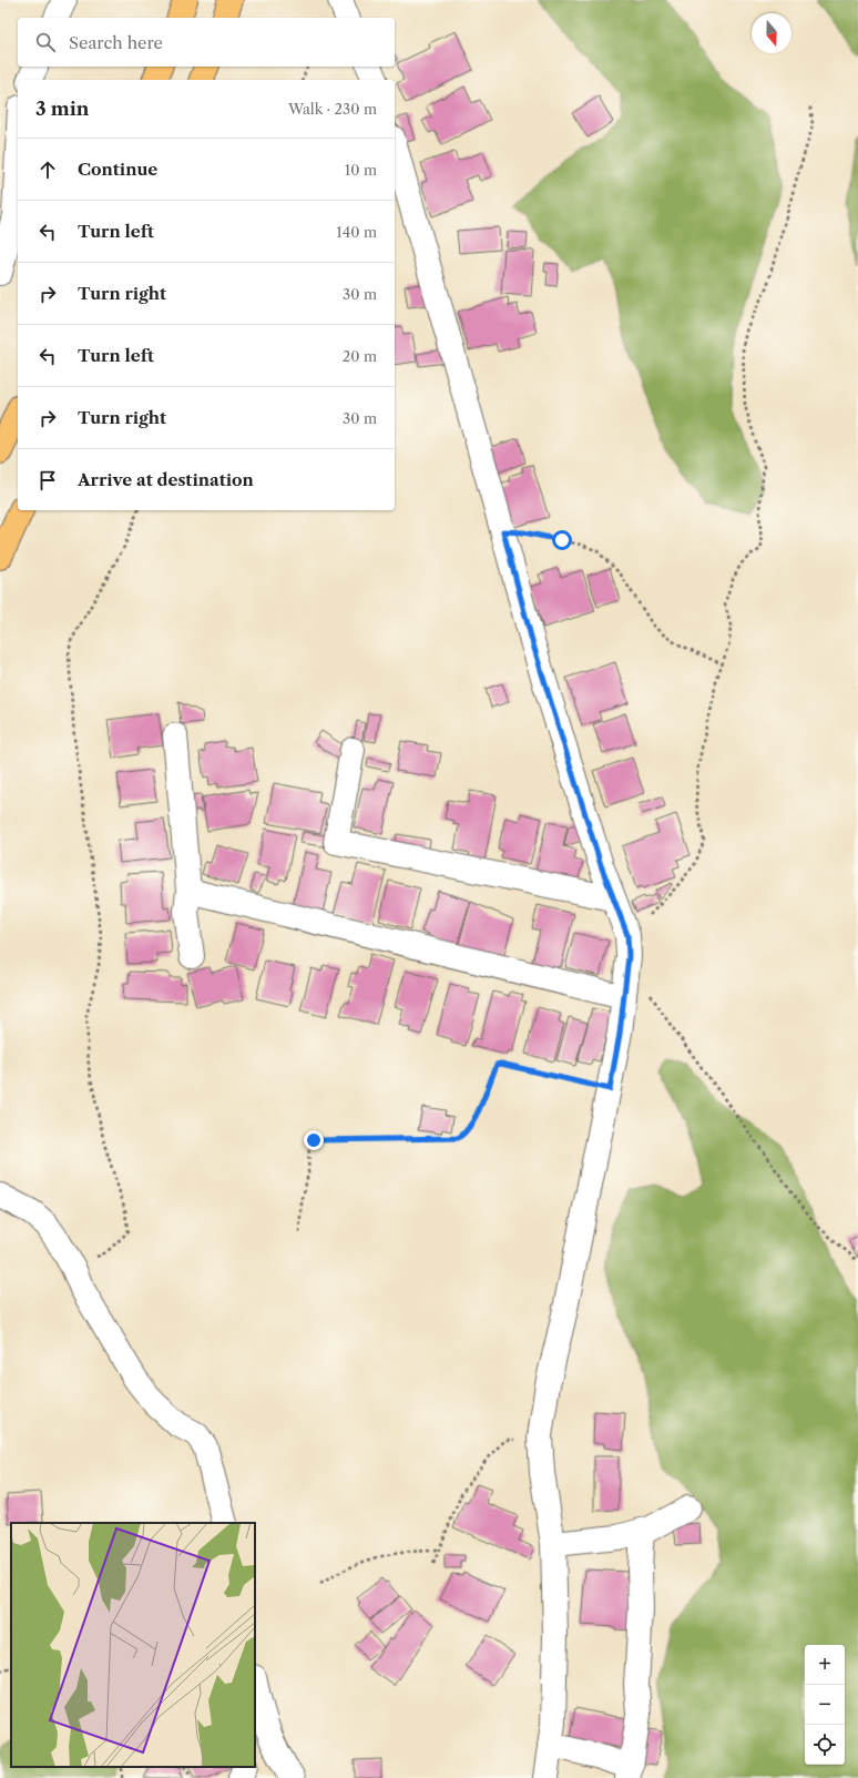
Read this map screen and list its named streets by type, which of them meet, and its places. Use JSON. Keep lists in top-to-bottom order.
{
  "north": "bottom",
  "page": {
    "search": "Search here",
    "heading": ["3 min", "Walk · 230 m"],
    "list": [
      ["Continue", "10 m"],
      ["Turn left", "140 m"],
      ["Turn right", "30 m"],
      ["Turn left", "20 m"],
      ["Turn right", "30 m"],
      "Arrive at destination"
    ],
    "map_buttons": ["+", "−"]
  }
}
